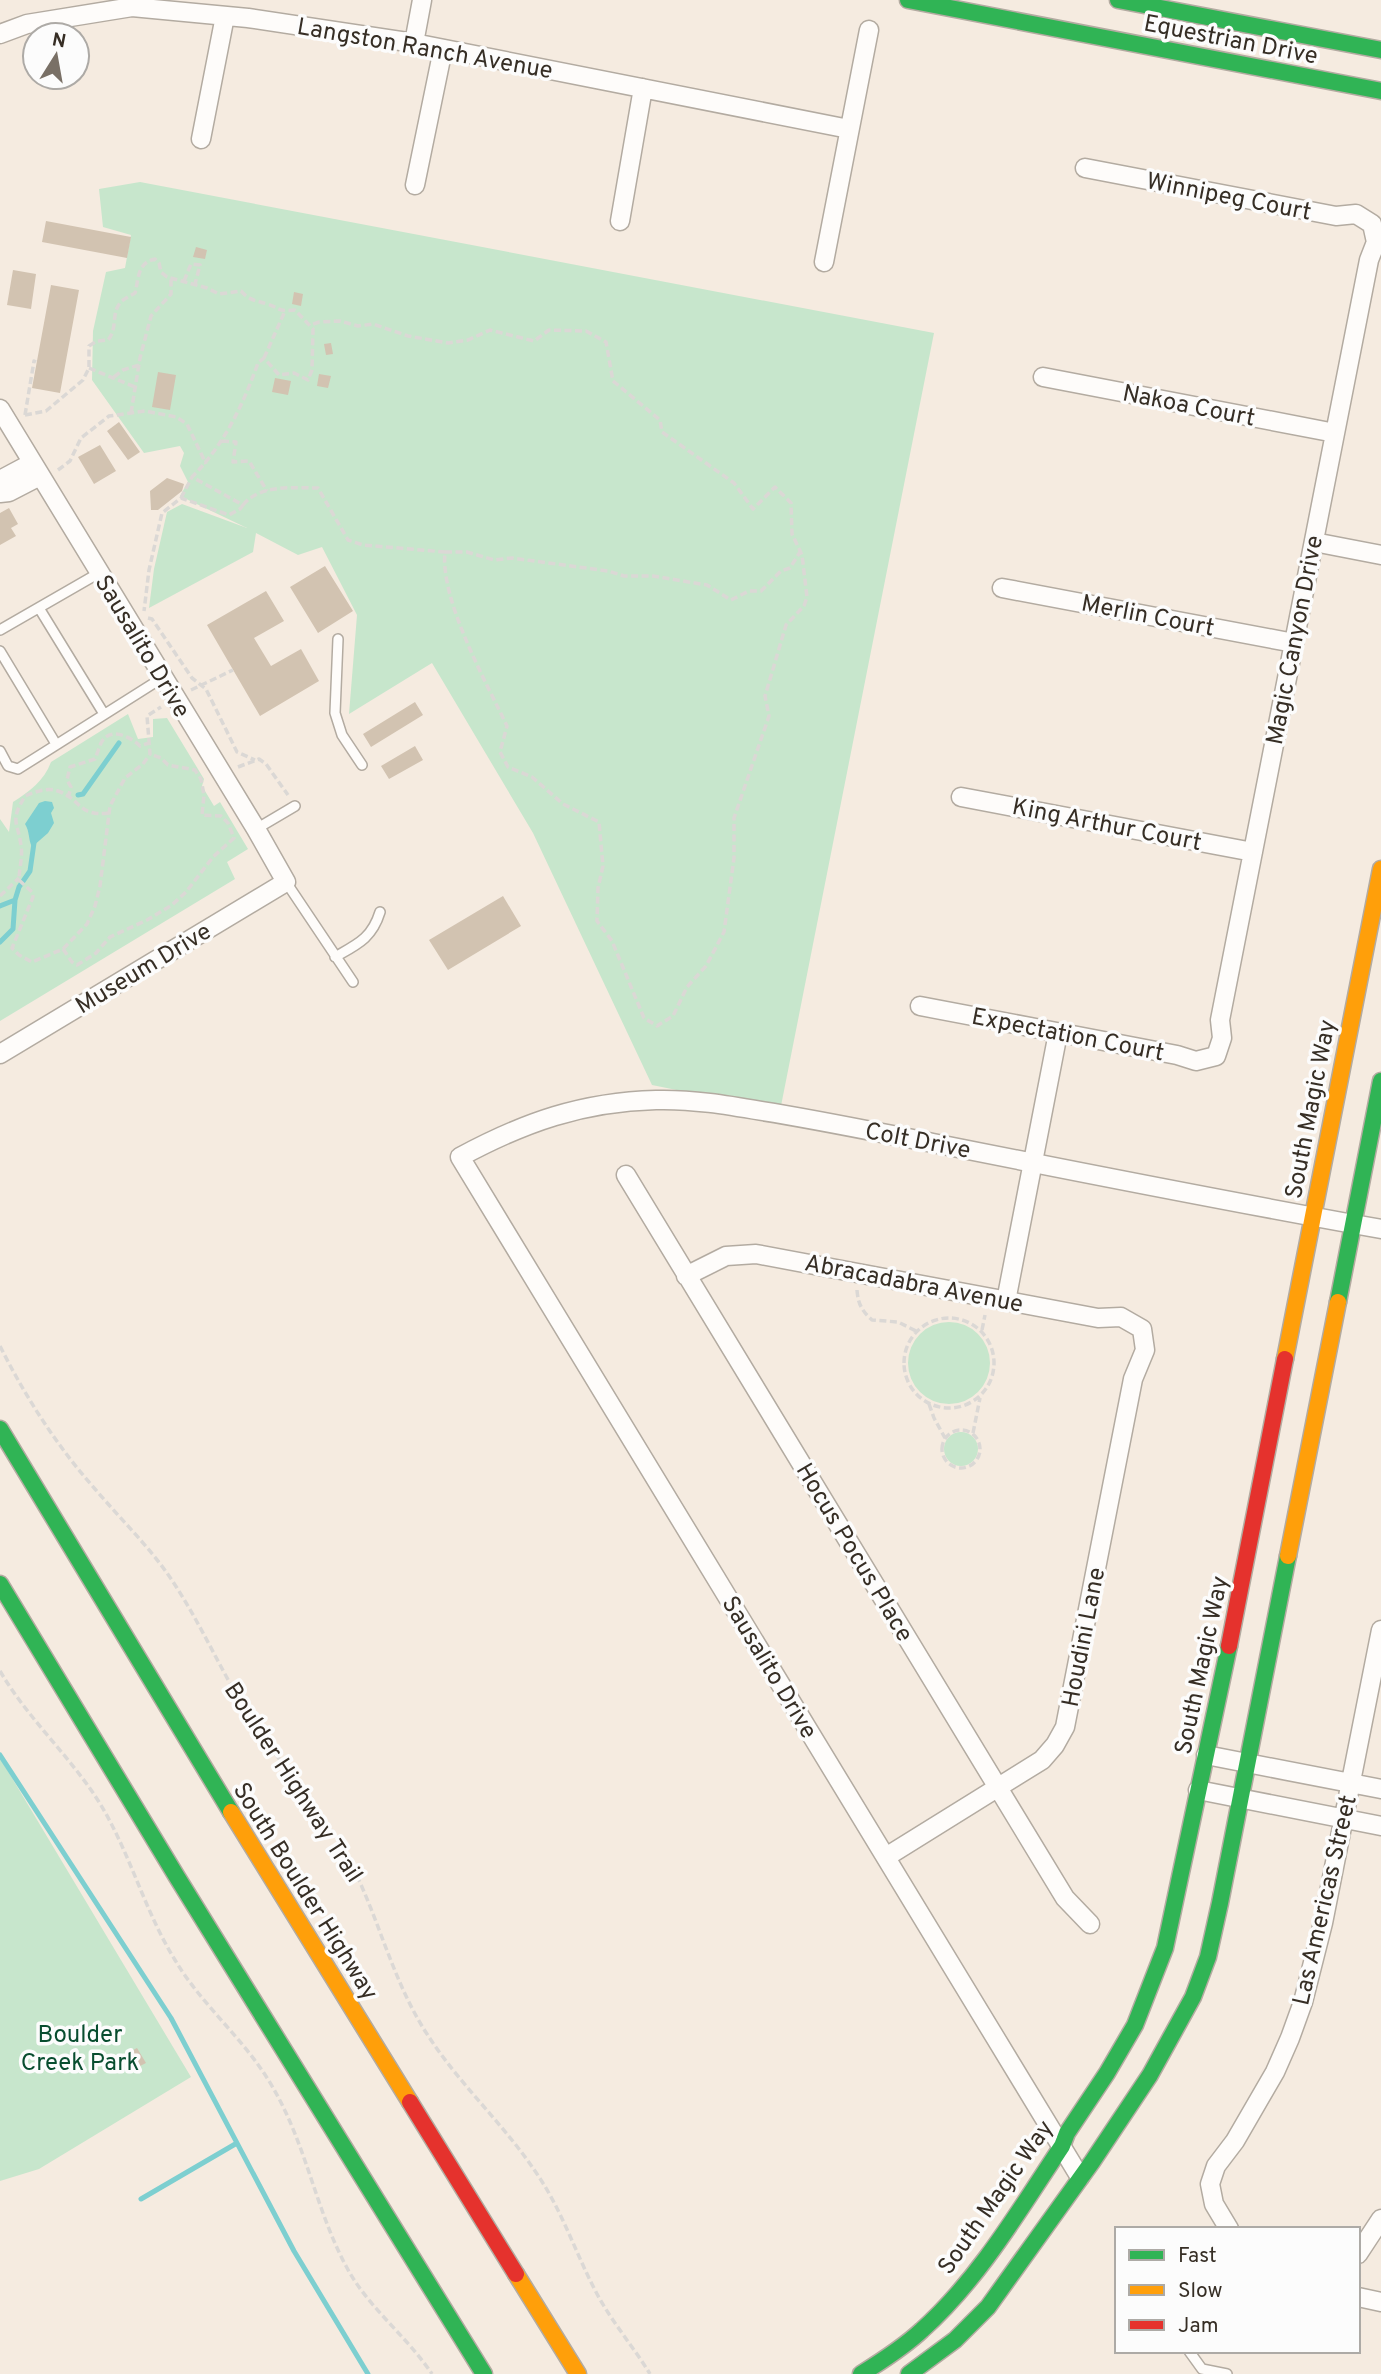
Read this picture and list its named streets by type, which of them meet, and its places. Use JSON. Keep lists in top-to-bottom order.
{
  "streets": {
    "street": [
      "Equestrian Drive",
      "Langston Ranch Avenue",
      "Winnipeg Court",
      "Nakoa Court",
      "Merlin Court",
      "Magic Canyon Drive",
      "Sausalito Drive",
      "King Arthur Court",
      "Museum Drive",
      "Expectation Court",
      "South Magic Way",
      "Colt Drive",
      "Abracadabra Avenue",
      "Hocus Pocus Place",
      "Houdini Lane",
      "South Boulder Highway",
      "Las Americas Street"
    ],
    "path": ["Boulder Highway Trail"]
  },
  "crossings": [
    ["Winnipeg Court", "Magic Canyon Drive"],
    ["Nakoa Court", "Magic Canyon Drive"],
    ["Merlin Court", "Magic Canyon Drive"],
    ["Magic Canyon Drive", "King Arthur Court"],
    ["Magic Canyon Drive", "Expectation Court"],
    ["Sausalito Drive", "Museum Drive"],
    ["Sausalito Drive", "South Magic Way"],
    ["Sausalito Drive", "Colt Drive"],
    ["Sausalito Drive", "Houdini Lane"],
    ["South Magic Way", "Colt Drive"],
    ["Abracadabra Avenue", "Hocus Pocus Place"],
    ["Abracadabra Avenue", "Houdini Lane"],
    ["Hocus Pocus Place", "Houdini Lane"]
  ],
  "parks": ["Boulder Creek Park"],
  "legend": ["Fast", "Slow", "Jam"],
  "north": "top"
}
